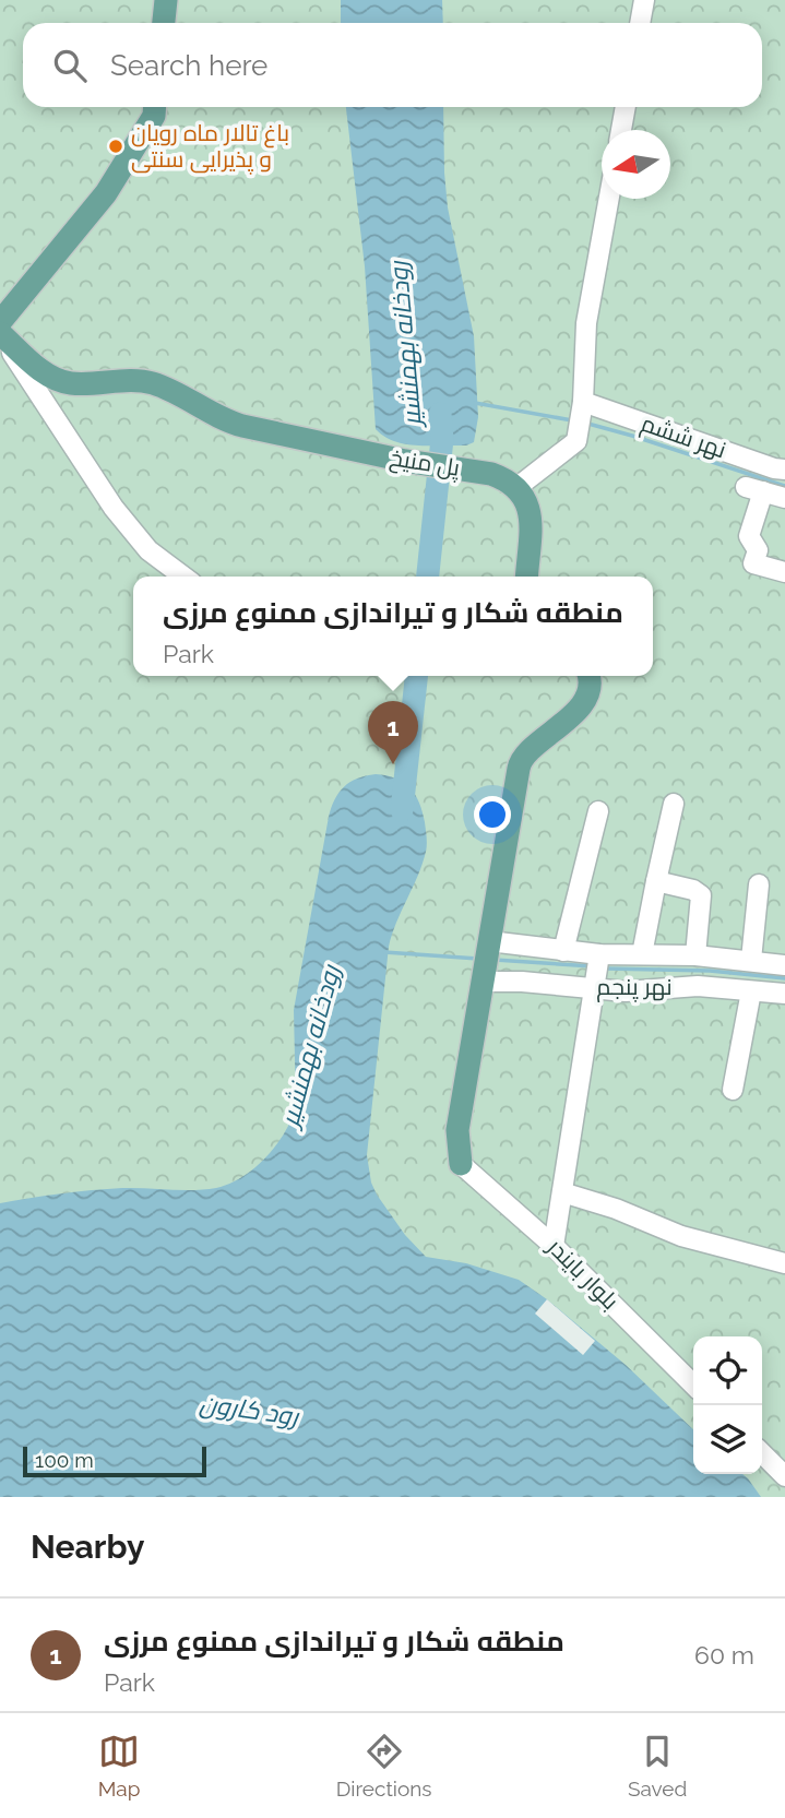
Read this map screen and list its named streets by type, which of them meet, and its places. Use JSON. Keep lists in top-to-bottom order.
{
  "streets": {
    "main road": ["پل منیخ"],
    "street": ["نهر ششم", "نهر پنجم", "بلوار بایندر"]
  },
  "water": ["رودخانه بهمنشیر", "رود کارون"],
  "places": ["باغ تالار ماه رویان و پذیرایی سنتی"],
  "scale_bar": "100 m",
  "north": "left",
  "page": {
    "search": "Search here",
    "popup": ["منطقه شکار و تیراندازی ممنوع مرزی", "Park"],
    "pins": "1",
    "scale": "100 m",
    "heading": "Nearby",
    "list": [
      {
        "mark": "1",
        "name": "منطقه شکار و تیراندازی ممنوع مرزی",
        "note": "Park",
        "value": "60 m"
      }
    ],
    "nav": ["Map", "Directions", "Saved"]
  }
}
